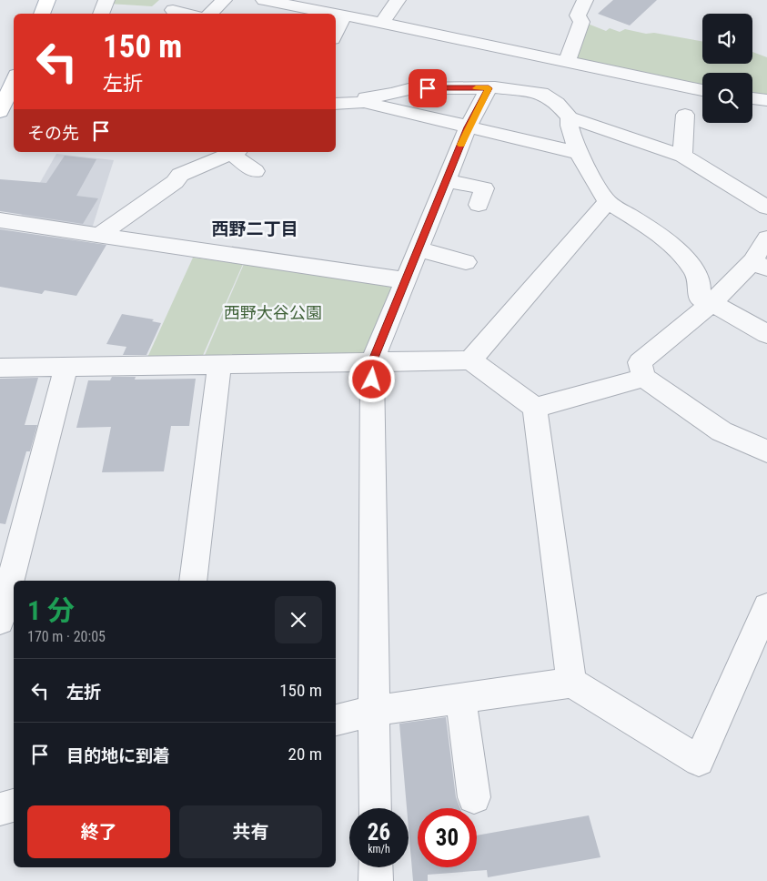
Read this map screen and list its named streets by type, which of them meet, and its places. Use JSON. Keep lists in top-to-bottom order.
{
  "districts": ["西野二丁目"],
  "parks": ["西野大谷公園"],
  "page": {
    "turn": ["150 m", "左折"],
    "then": "その先",
    "heading": ["1 分", "170 m · 20:05"],
    "list": [
      {
        "name": "左折",
        "value": "150 m"
      },
      {
        "name": "目的地に到着",
        "value": "20 m"
      }
    ],
    "buttons": ["終了", "共有"],
    "speed": "26 km/h",
    "limit": "30"
  }
}
